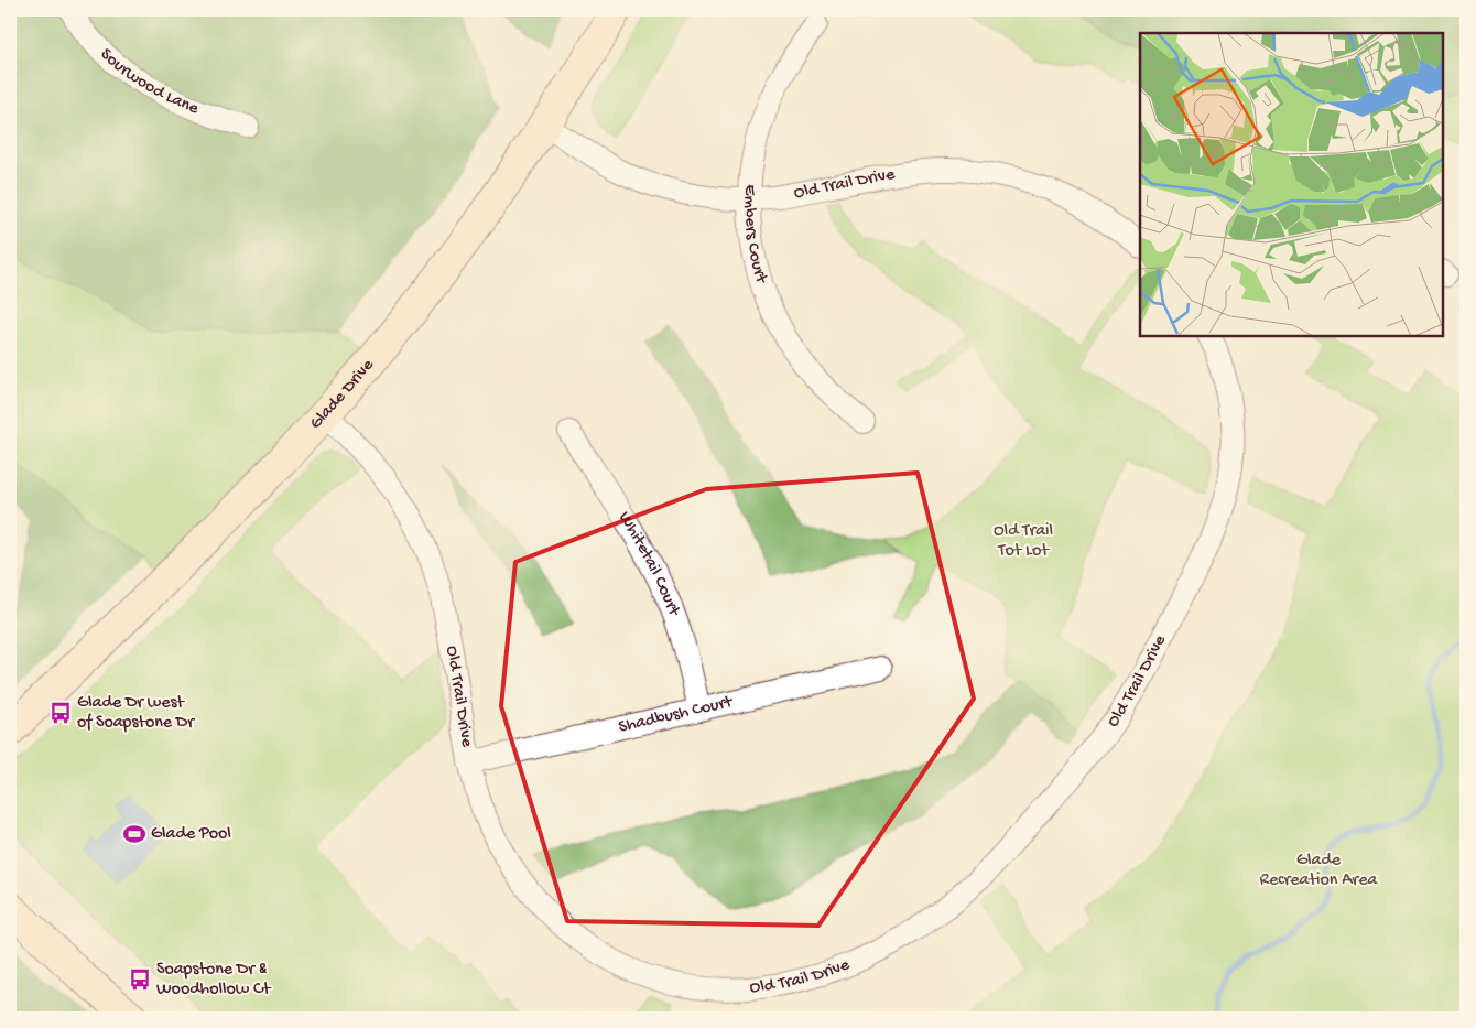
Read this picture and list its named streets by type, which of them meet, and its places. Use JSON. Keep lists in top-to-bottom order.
{
  "streets": {
    "street": [
      "Sourwood Lane",
      "Old Trail Drive",
      "Embers Court",
      "Glade Drive",
      "Whitetail Court",
      "Shadbush Court"
    ]
  },
  "crossings": [
    ["Old Trail Drive", "Embers Court"],
    ["Old Trail Drive", "Glade Drive"],
    ["Old Trail Drive", "Shadbush Court"],
    ["Whitetail Court", "Shadbush Court"]
  ],
  "parks": ["Old Trail Tot Lot", "Glade Recreation Area"],
  "places": {
    "bus stop": ["Glade Dr west of Soapstone Dr", "Soapstone Dr & Woodhollow Ct"],
    "sports": ["Glade Pool"]
  }
}
